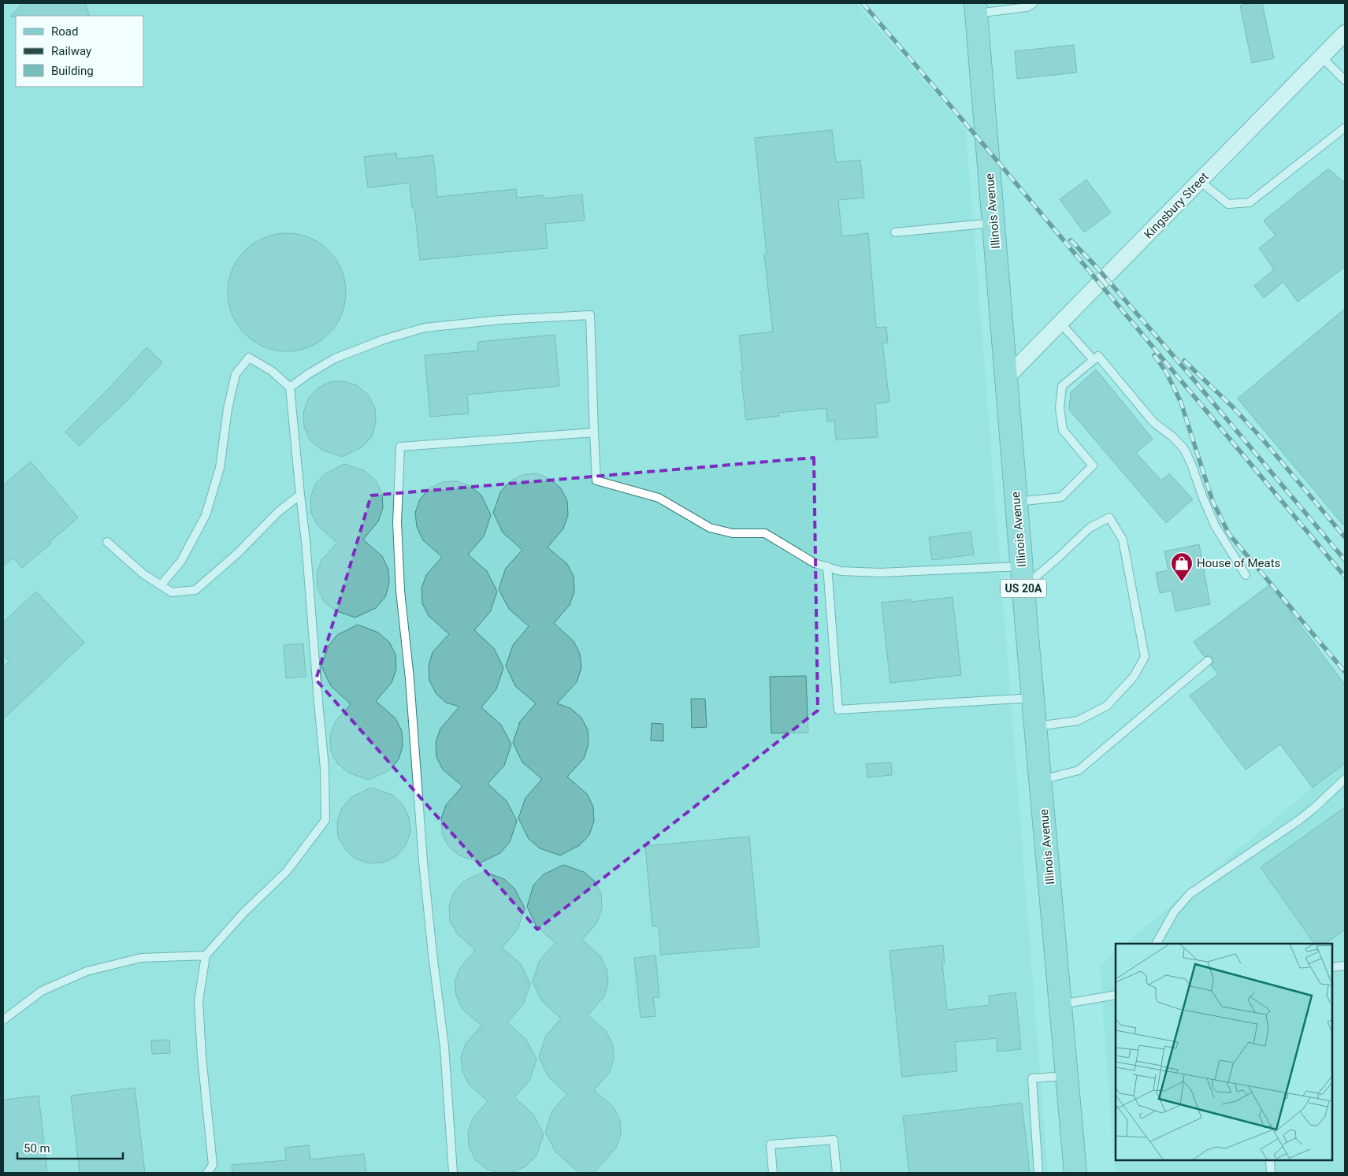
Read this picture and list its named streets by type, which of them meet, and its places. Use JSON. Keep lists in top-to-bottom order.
{
  "streets": {
    "main road": ["Illinois Avenue", "US 20A"],
    "street": ["Kingsbury Street"]
  },
  "crossings": [
    ["Kingsbury Street", "Illinois Avenue"]
  ],
  "places": {
    "shop": ["House of Meats"]
  },
  "legend": ["Road", "Railway", "Building"],
  "scale_bar": "50 m"
}
